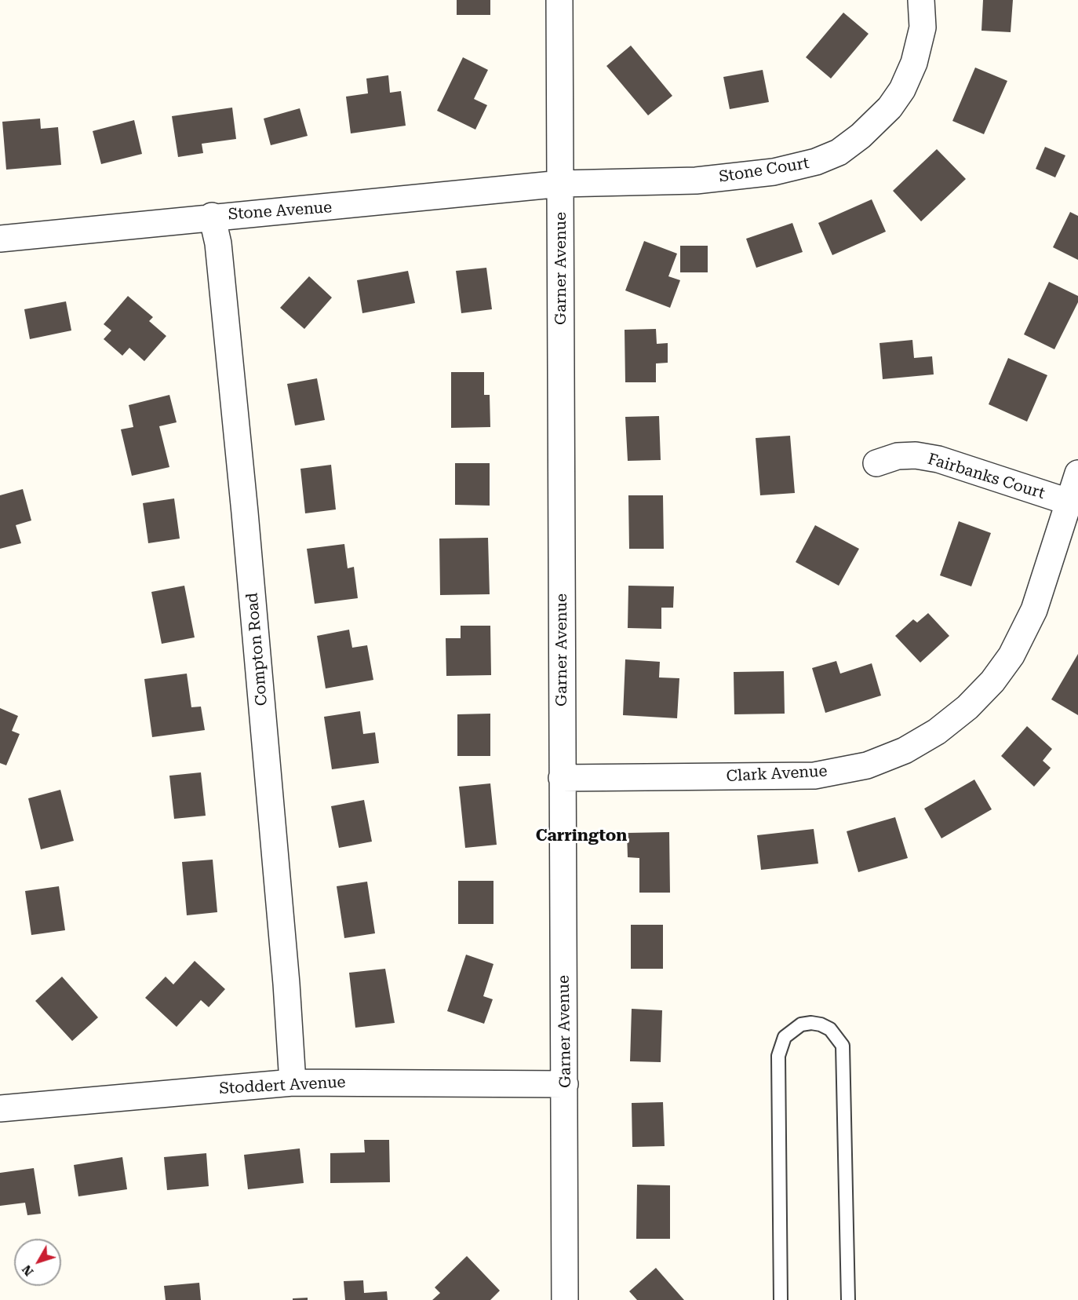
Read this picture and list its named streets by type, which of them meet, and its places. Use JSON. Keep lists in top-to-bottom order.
{
  "streets": {
    "street": [
      "Stone Court",
      "Stone Avenue",
      "Garner Avenue",
      "Fairbanks Court",
      "Compton Road",
      "Clark Avenue",
      "Stoddert Avenue"
    ]
  },
  "crossings": [
    ["Stone Court", "Stone Avenue"],
    ["Stone Court", "Garner Avenue"],
    ["Stone Avenue", "Garner Avenue"],
    ["Stone Avenue", "Compton Road"],
    ["Garner Avenue", "Clark Avenue"],
    ["Garner Avenue", "Stoddert Avenue"],
    ["Fairbanks Court", "Clark Avenue"],
    ["Compton Road", "Stoddert Avenue"]
  ],
  "districts": ["Carrington"],
  "north": "bottom left"
}
